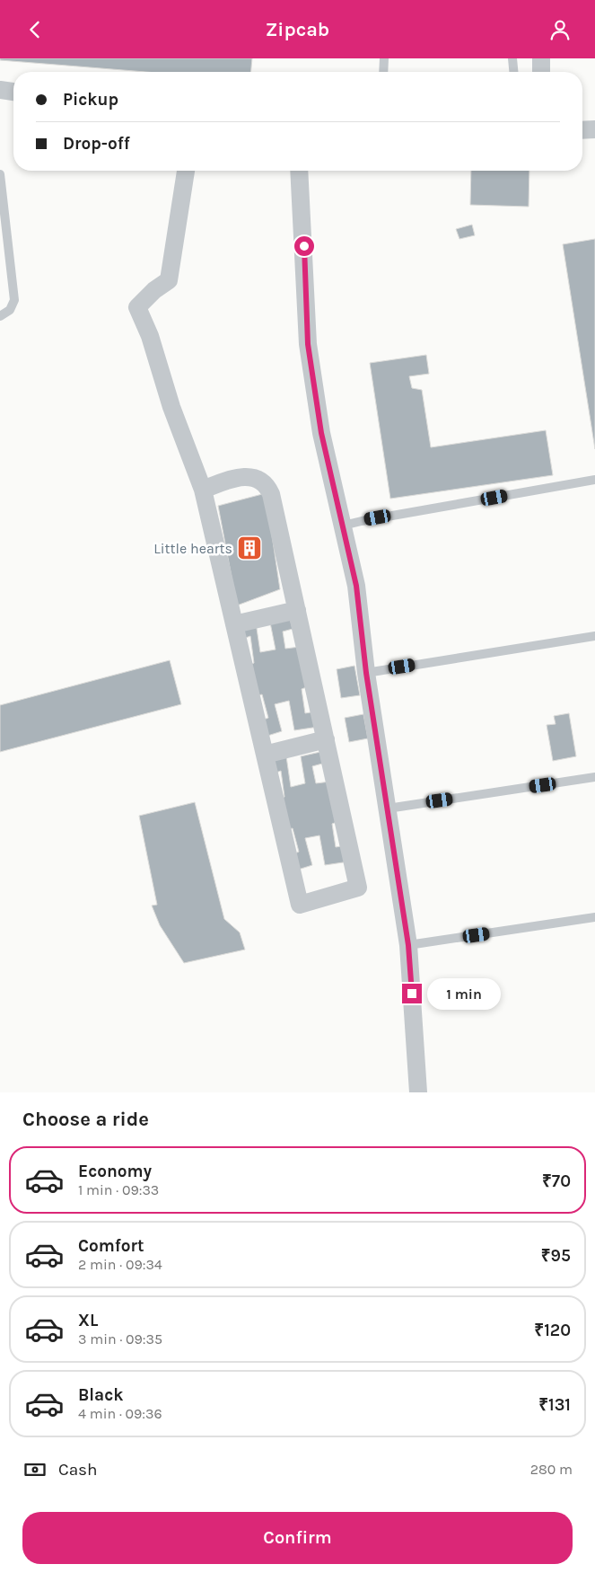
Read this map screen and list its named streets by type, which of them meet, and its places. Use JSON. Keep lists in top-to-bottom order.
{
  "places": {
    "building": ["Little hearts"]
  },
  "page": {
    "header": "Zipcab",
    "banner": ["Pickup", "Drop-off"],
    "bubble": "1 min",
    "heading": "Choose a ride",
    "list": [
      {
        "name": "Economy",
        "note": "1 min · 09:33",
        "value": "₹70"
      },
      {
        "name": "Comfort",
        "note": "2 min · 09:34",
        "value": "₹95"
      },
      {
        "name": "XL",
        "note": "3 min · 09:35",
        "value": "₹120"
      },
      {
        "name": "Black",
        "note": "4 min · 09:36",
        "value": "₹131"
      }
    ],
    "pay": ["Cash", "280 m"],
    "buttons": "Confirm"
  }
}
